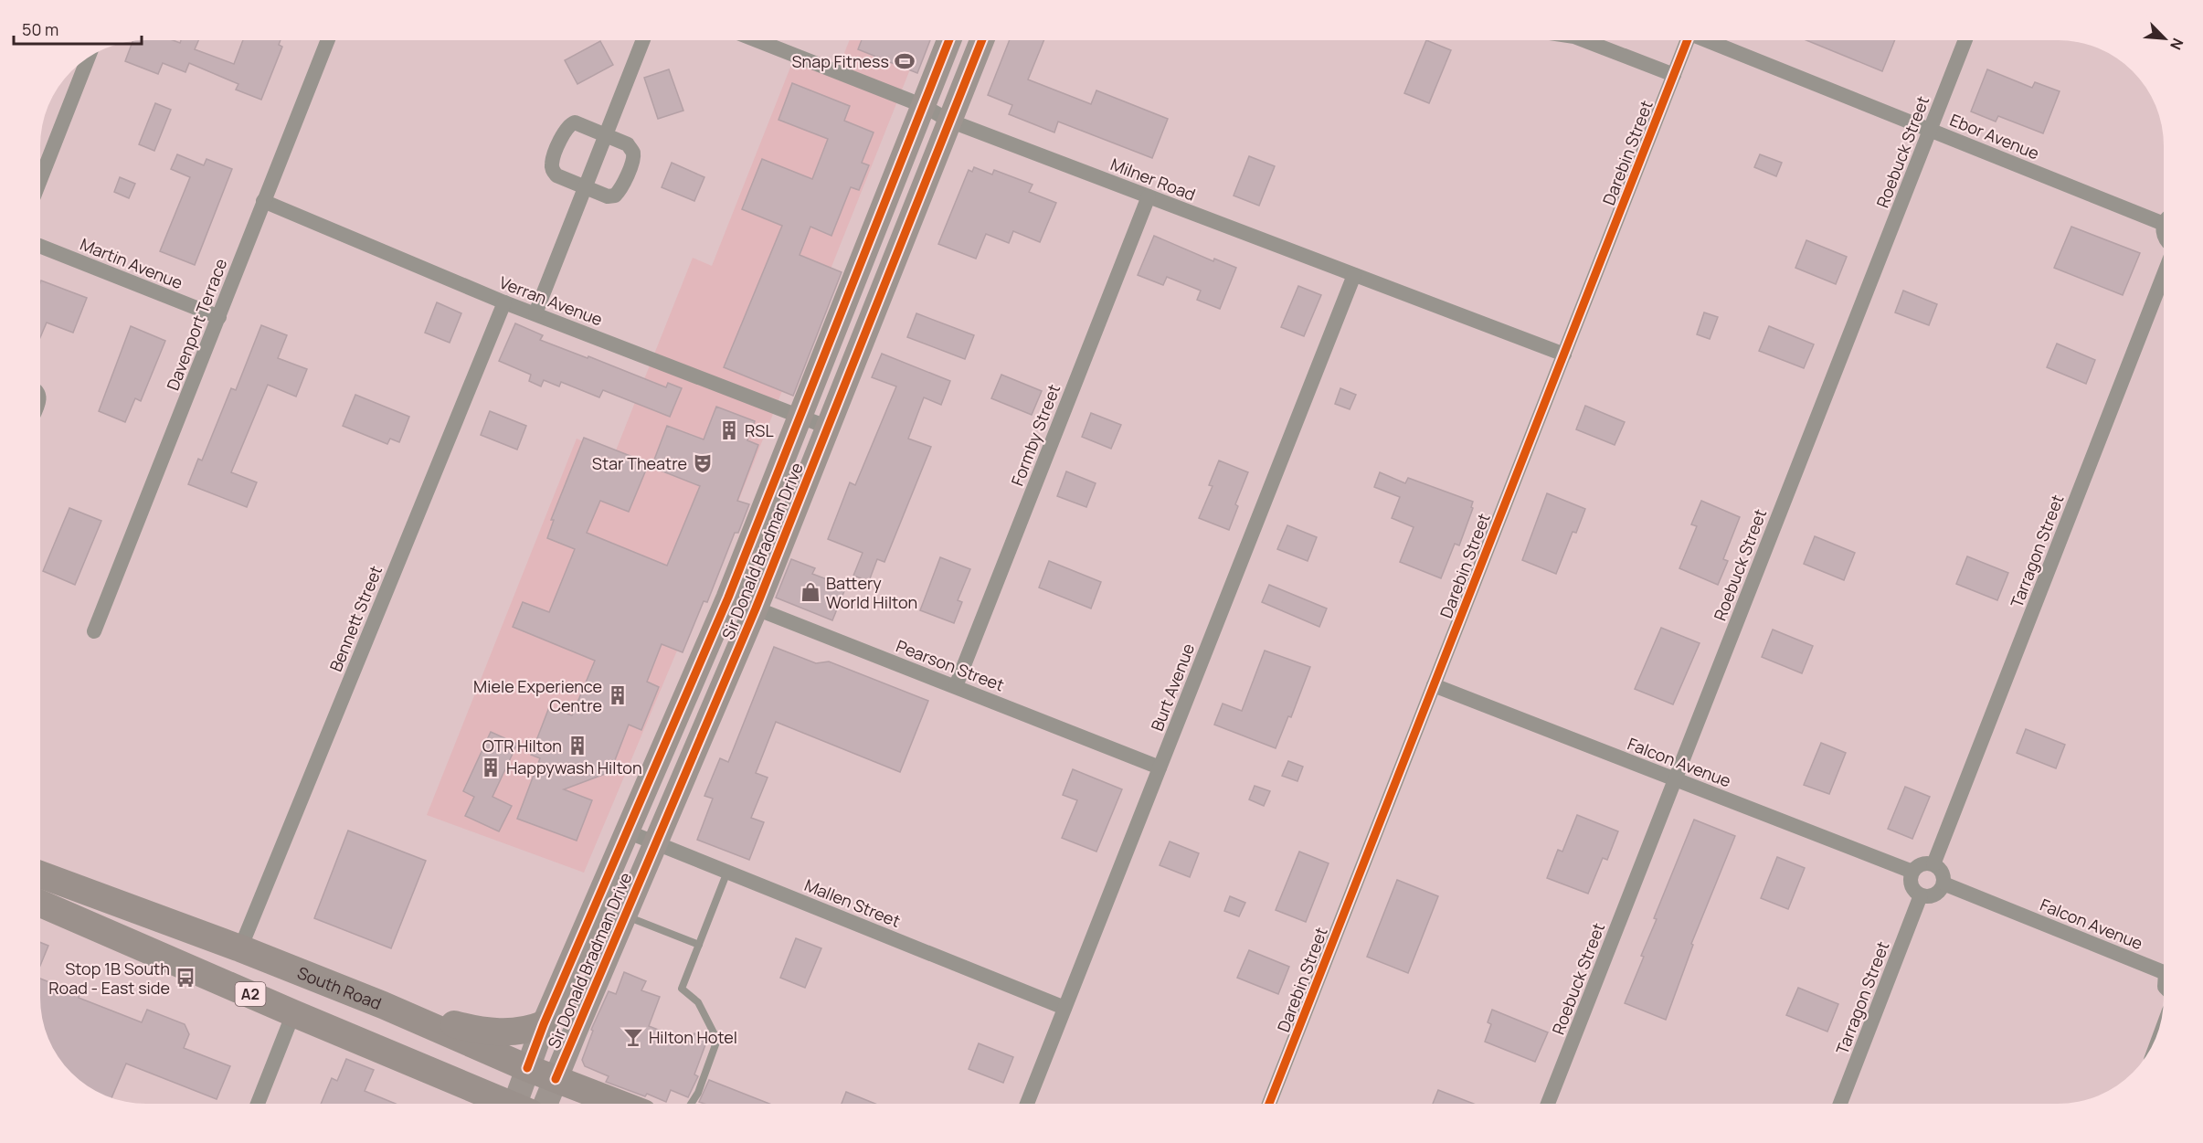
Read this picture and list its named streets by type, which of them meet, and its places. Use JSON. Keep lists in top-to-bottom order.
{
  "streets": {
    "highway": ["South Road", "A2"],
    "main road": ["Sir Donald Bradman Drive"],
    "street": [
      "Ebor Avenue",
      "Roebuck Street",
      "Darebin Street",
      "Milner Road",
      "Martin Avenue",
      "Verran Avenue",
      "Davenport Terrace",
      "Formby Street",
      "Tarragon Street",
      "Bennett Street",
      "Pearson Street",
      "Burt Avenue",
      "Falcon Avenue",
      "Mallen Street"
    ]
  },
  "crossings": [
    ["Ebor Avenue", "Roebuck Street"],
    ["Roebuck Street", "Falcon Avenue"],
    ["Darebin Street", "Milner Road"],
    ["Darebin Street", "Falcon Avenue"],
    ["Milner Road", "Formby Street"],
    ["Milner Road", "Sir Donald Bradman Drive"],
    ["Milner Road", "Burt Avenue"],
    ["Martin Avenue", "Davenport Terrace"],
    ["Verran Avenue", "Davenport Terrace"],
    ["Verran Avenue", "Sir Donald Bradman Drive"],
    ["Verran Avenue", "Bennett Street"],
    ["Formby Street", "Pearson Street"],
    ["Sir Donald Bradman Drive", "Pearson Street"],
    ["Sir Donald Bradman Drive", "Mallen Street"],
    ["Sir Donald Bradman Drive", "South Road"],
    ["Tarragon Street", "Falcon Avenue"],
    ["Bennett Street", "South Road"],
    ["Pearson Street", "Burt Avenue"],
    ["Burt Avenue", "Mallen Street"]
  ],
  "places": {
    "sports": ["Snap Fitness"],
    "building": [
      "RSL",
      "Miele Experience Centre",
      "OTR Hilton",
      "Happywash Hilton"
    ],
    "theatre": ["Star Theatre"],
    "shop": ["Battery World Hilton"],
    "bus stop": ["Stop 1B South Road - East side"],
    "bar": ["Hilton Hotel"]
  },
  "scale_bar": "50 m",
  "north": "bottom right"
}
